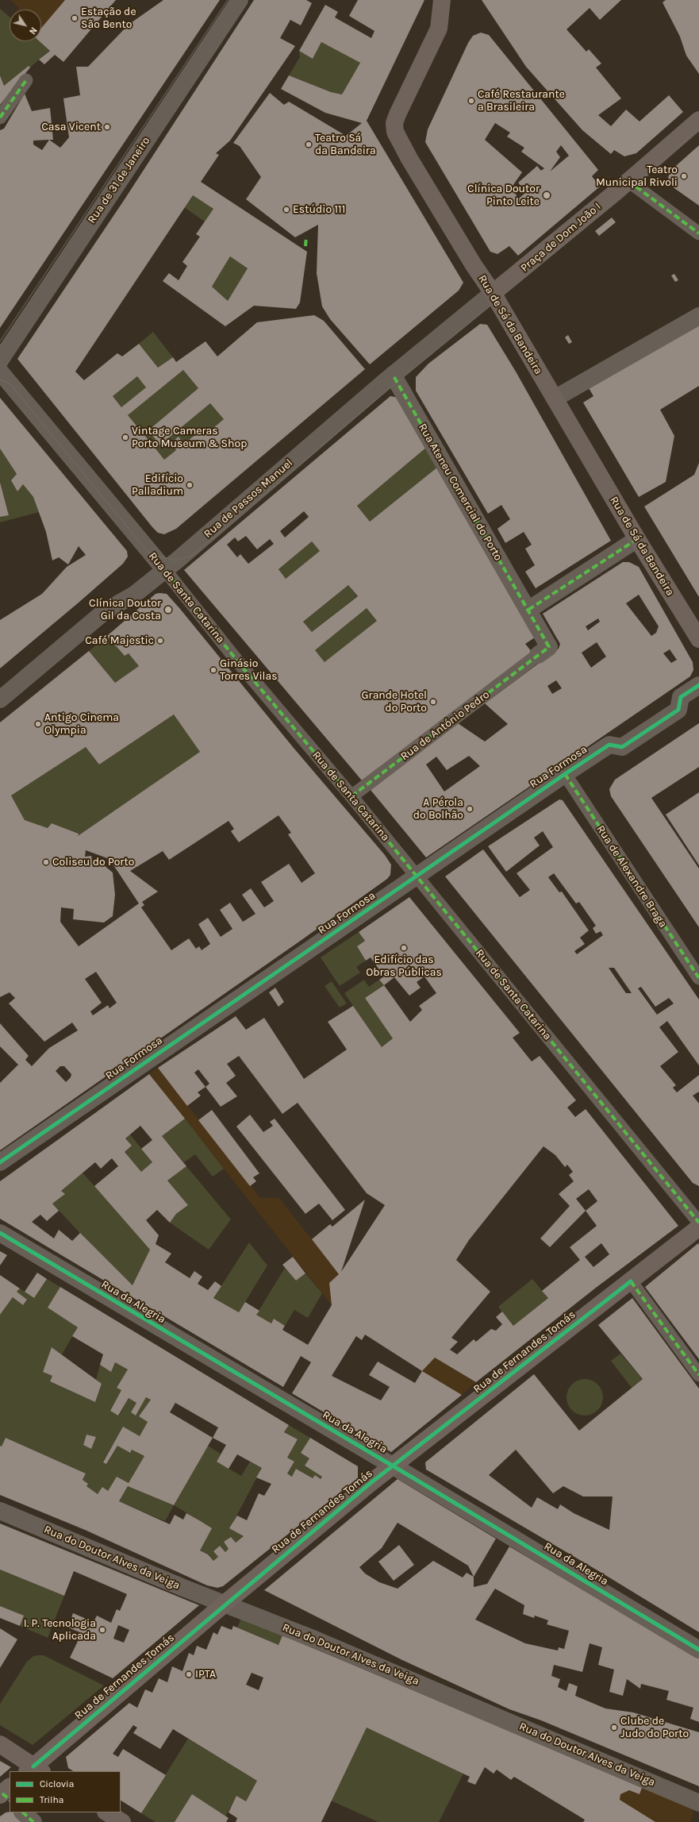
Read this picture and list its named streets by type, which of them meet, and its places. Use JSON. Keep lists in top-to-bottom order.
{
  "streets": {
    "main road": ["Praça de Dom João I", "Rua de Sá da Bandeira", "Rua de Fernandes Tomás"],
    "street": [
      "Rua de 31 de Janeiro",
      "Rua Ateneu Comercial do Porto",
      "Rua de Passos Manuel",
      "Rua de Santa Catarina",
      "Rua de António Pedro",
      "Rua Formosa",
      "Rua de Alexandre Braga",
      "Rua da Alegria",
      "Rua do Doutor Alves da Veiga"
    ]
  },
  "crossings": [
    ["Praça de Dom João I", "Rua de Sá da Bandeira"],
    ["Praça de Dom João I", "Rua de Passos Manuel"],
    ["Rua de Sá da Bandeira", "Rua de Passos Manuel"],
    ["Rua Ateneu Comercial do Porto", "Rua de Passos Manuel"],
    ["Rua Ateneu Comercial do Porto", "Rua de António Pedro"],
    ["Rua de Passos Manuel", "Rua de Santa Catarina"],
    ["Rua de Santa Catarina", "Rua de António Pedro"],
    ["Rua de Santa Catarina", "Rua Formosa"],
    ["Rua Formosa", "Rua de Alexandre Braga"],
    ["Rua da Alegria", "Rua de Fernandes Tomás"],
    ["Rua de Fernandes Tomás", "Rua do Doutor Alves da Veiga"]
  ],
  "places": [
    "Estação de São Bento",
    "Café Restaurante a Brasileira",
    "Casa Vicent",
    "Teatro Sá da Bandeira",
    "Teatro Municipal Rivoli",
    "Clínica Doutor Pinto Leite",
    "Estúdio 111",
    "Vintage Cameras Porto Museum & Shop",
    "Edifício Palladium",
    "Clínica Doutor Gil da Costa",
    "Café Majestic",
    "Ginásio Torres Vilas",
    "Grande Hotel do Porto",
    "Antigo Cinema Olympia",
    "A Pérola do Bolhão",
    "Coliseu do Porto",
    "Edifício das Obras Públicas",
    "I. P. Tecnologia Aplicada",
    "IPTA",
    "Clube de Judo do Porto"
  ],
  "legend": ["Ciclovia", "Trilha"],
  "north": "bottom right"
}
